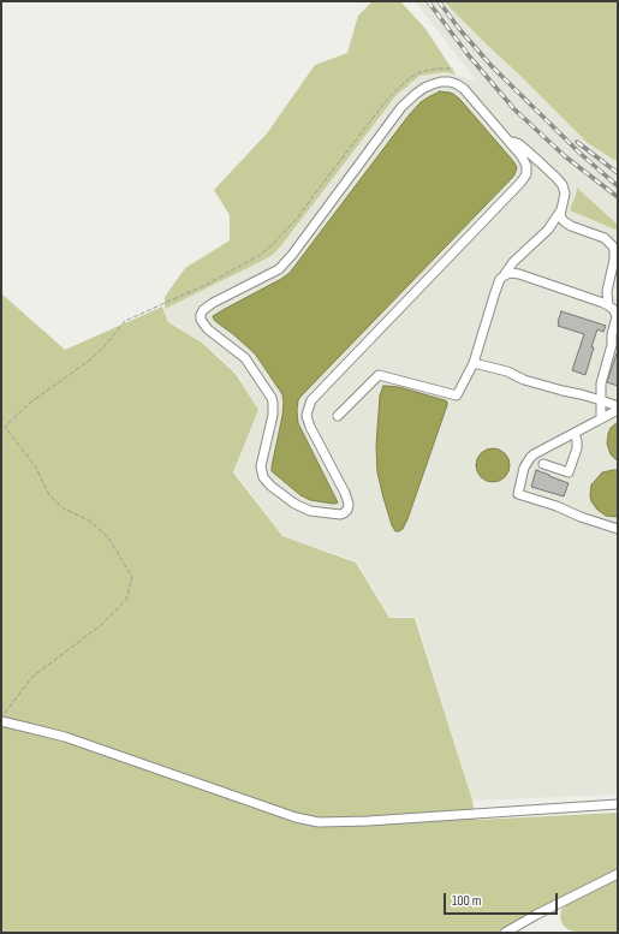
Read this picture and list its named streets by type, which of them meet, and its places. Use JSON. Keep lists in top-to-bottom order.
{
  "scale_bar": "100 m"
}
